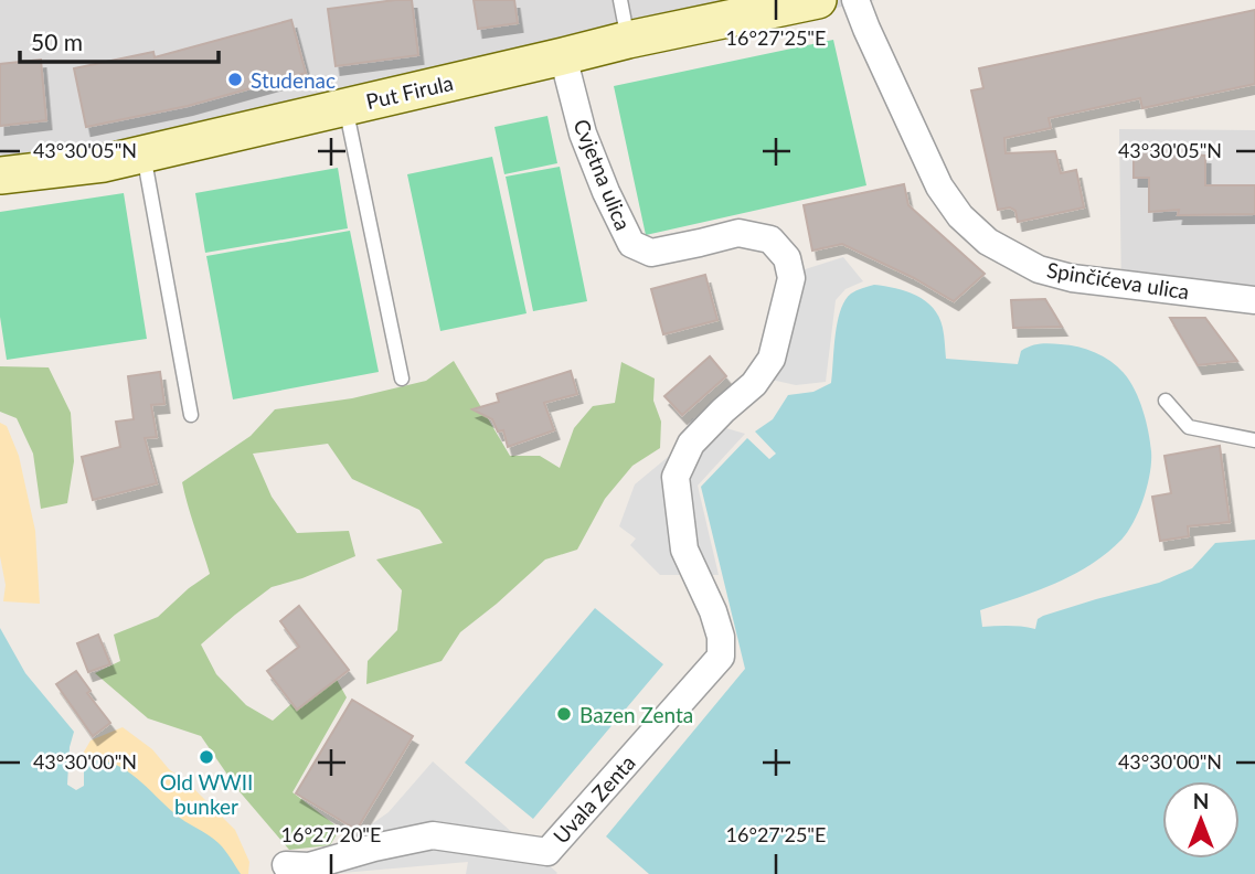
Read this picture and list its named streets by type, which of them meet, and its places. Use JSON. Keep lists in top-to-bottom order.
{
  "streets": {
    "street": [
      "Put Firula",
      "Cvjetna ulica",
      "Spinčićeva ulica",
      "Uvala Zenta"
    ]
  },
  "crossings": [
    ["Put Firula", "Cvjetna ulica"],
    ["Cvjetna ulica", "Uvala Zenta"]
  ],
  "places": ["Studenac", "Bazen Zenta", "Old WWII bunker"],
  "scale_bar": "50 m",
  "north": "top",
  "coordinates": [
    "16°27'25\"E",
    "43°30'05\"N",
    "43°30'00\"N",
    "16°27'20\"E"
  ]
}
